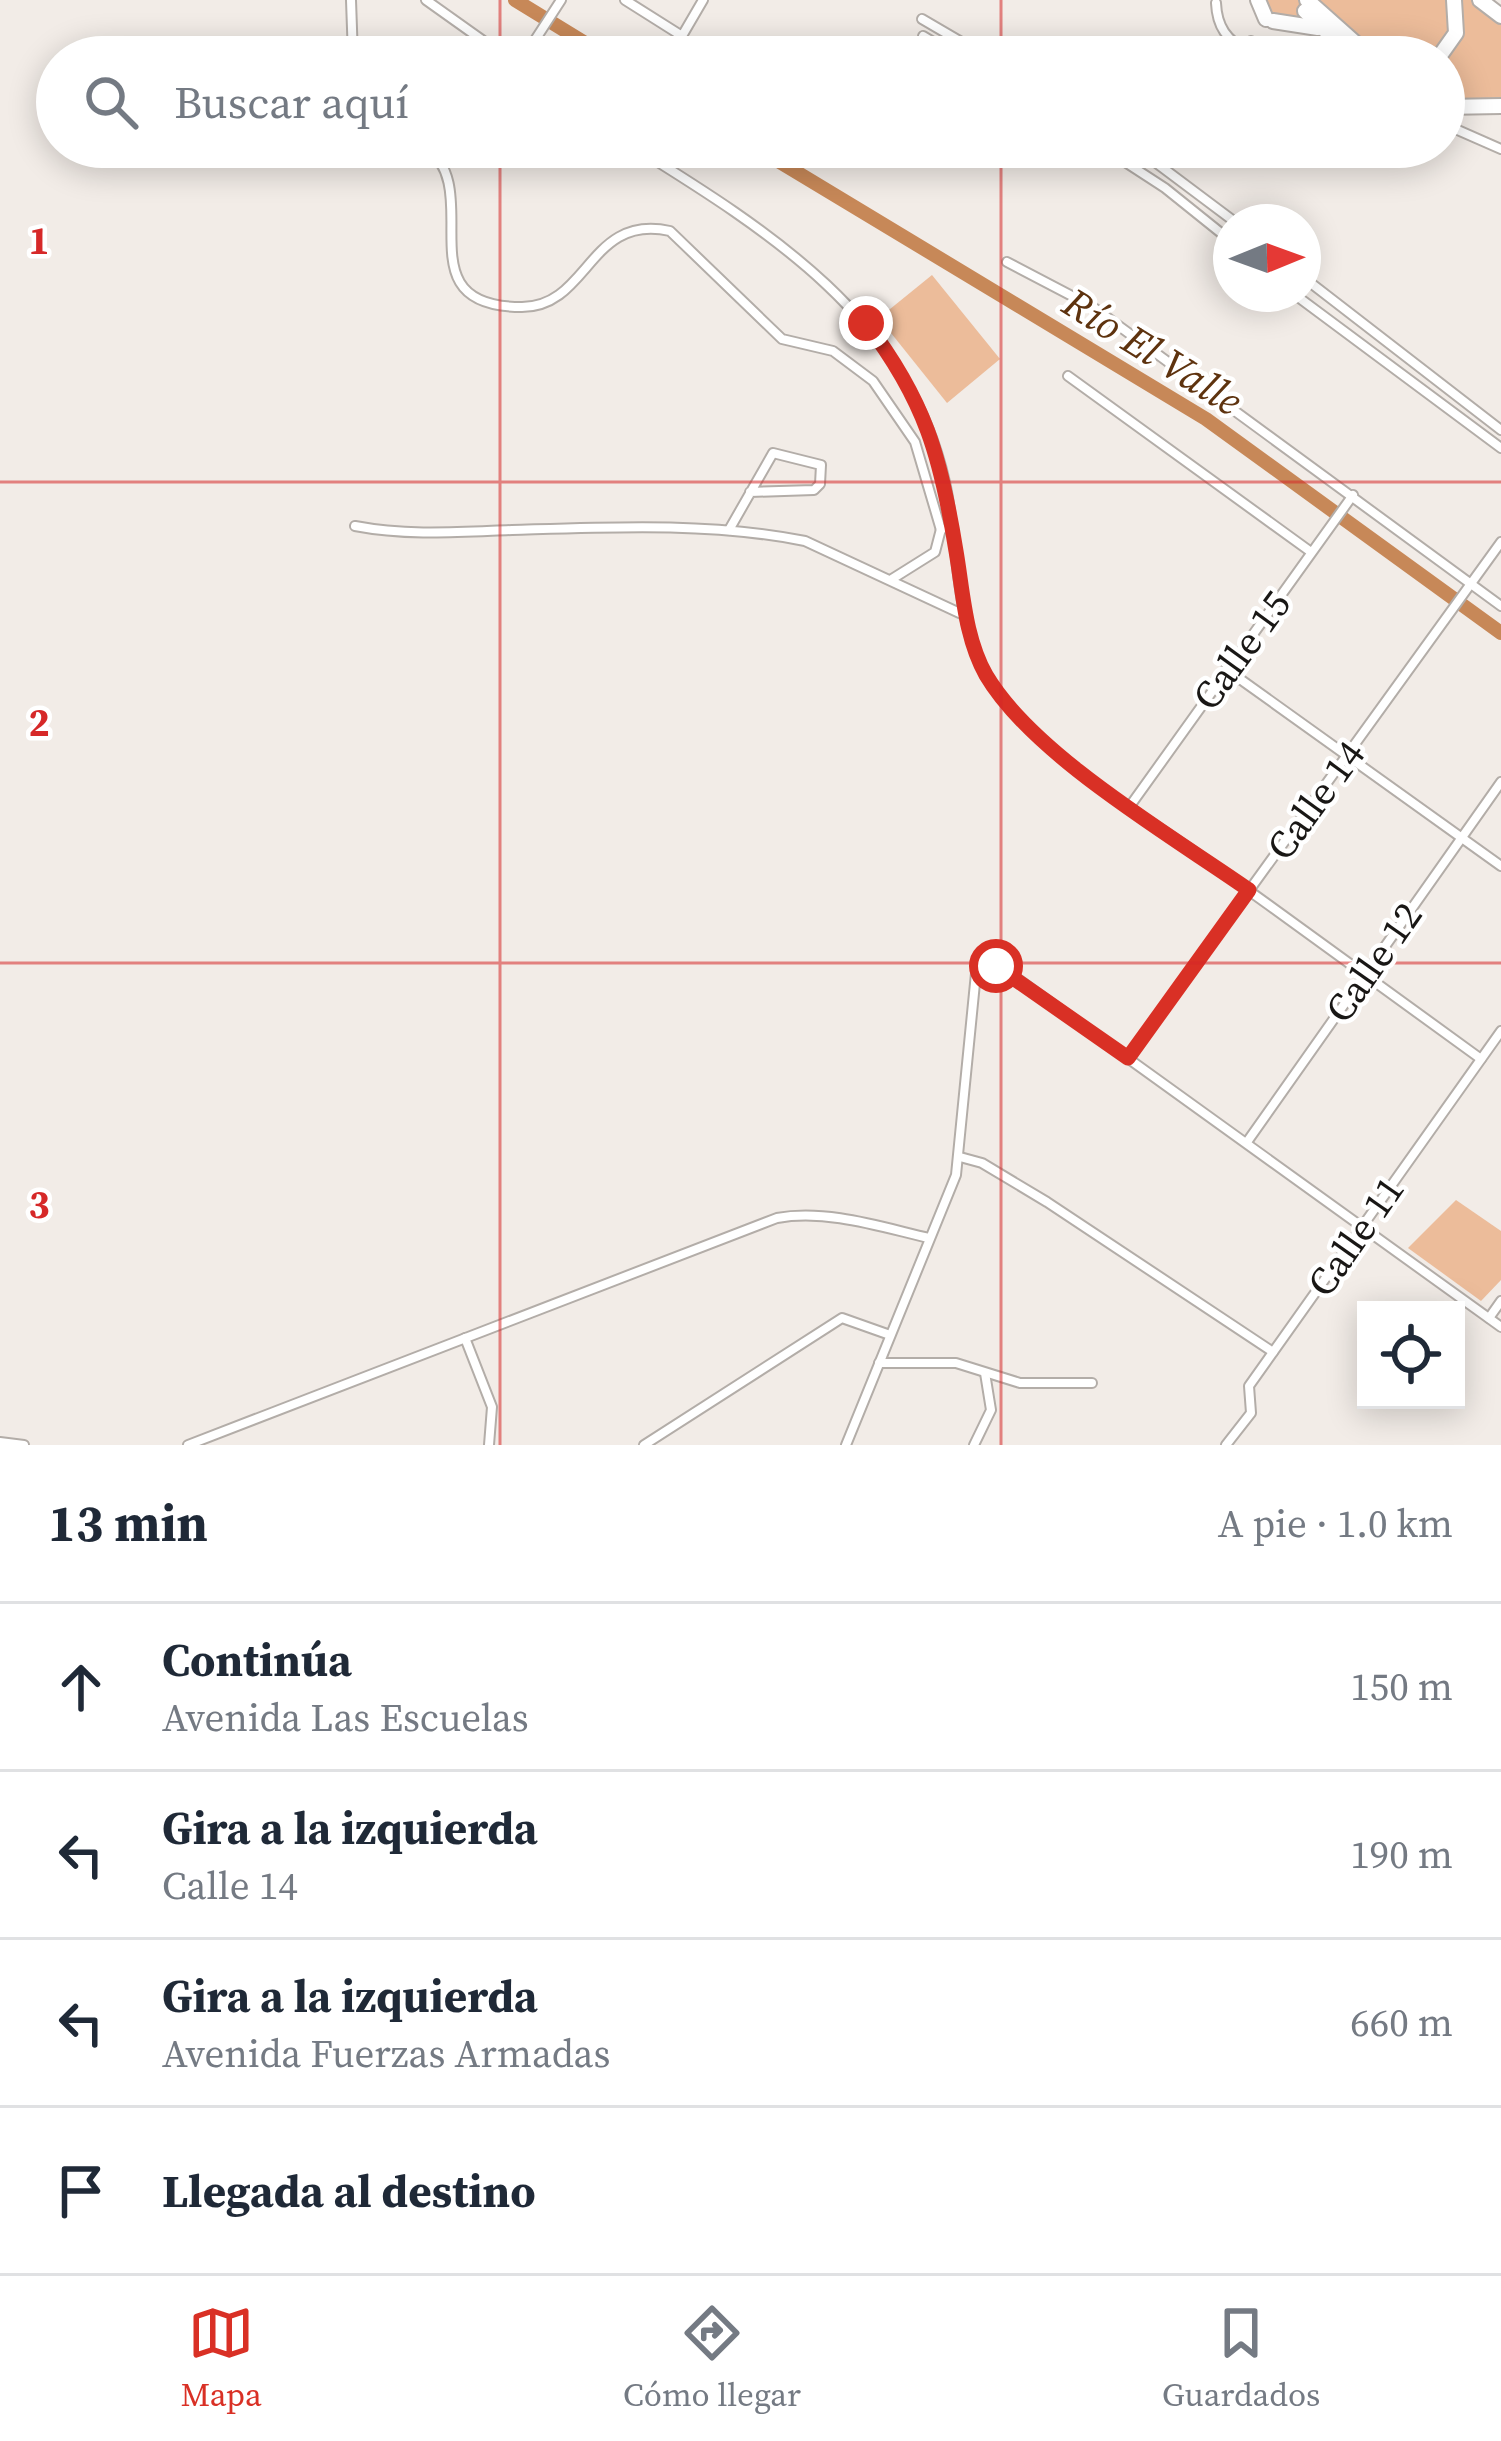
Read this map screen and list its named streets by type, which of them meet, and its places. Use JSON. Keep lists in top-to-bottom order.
{
  "streets": {
    "street": [
      "Calle 15",
      "Calle 14",
      "Calle 12",
      "Calle 11"
    ]
  },
  "water": ["Río El Valle"],
  "north": "right",
  "page": {
    "search": "Buscar aquí",
    "heading": ["13 min", "A pie · 1.0 km"],
    "list": [
      ["Continúa", "Avenida Las Escuelas", "150 m"],
      ["Gira a la izquierda", "Calle 14", "190 m"],
      ["Gira a la izquierda", "Avenida Fuerzas Armadas", "660 m"],
      "Llegada al destino"
    ],
    "nav": ["Mapa", "Cómo llegar", "Guardados"]
  },
  "grid": {
    "rows": ["1", "2", "3"]
  }
}
